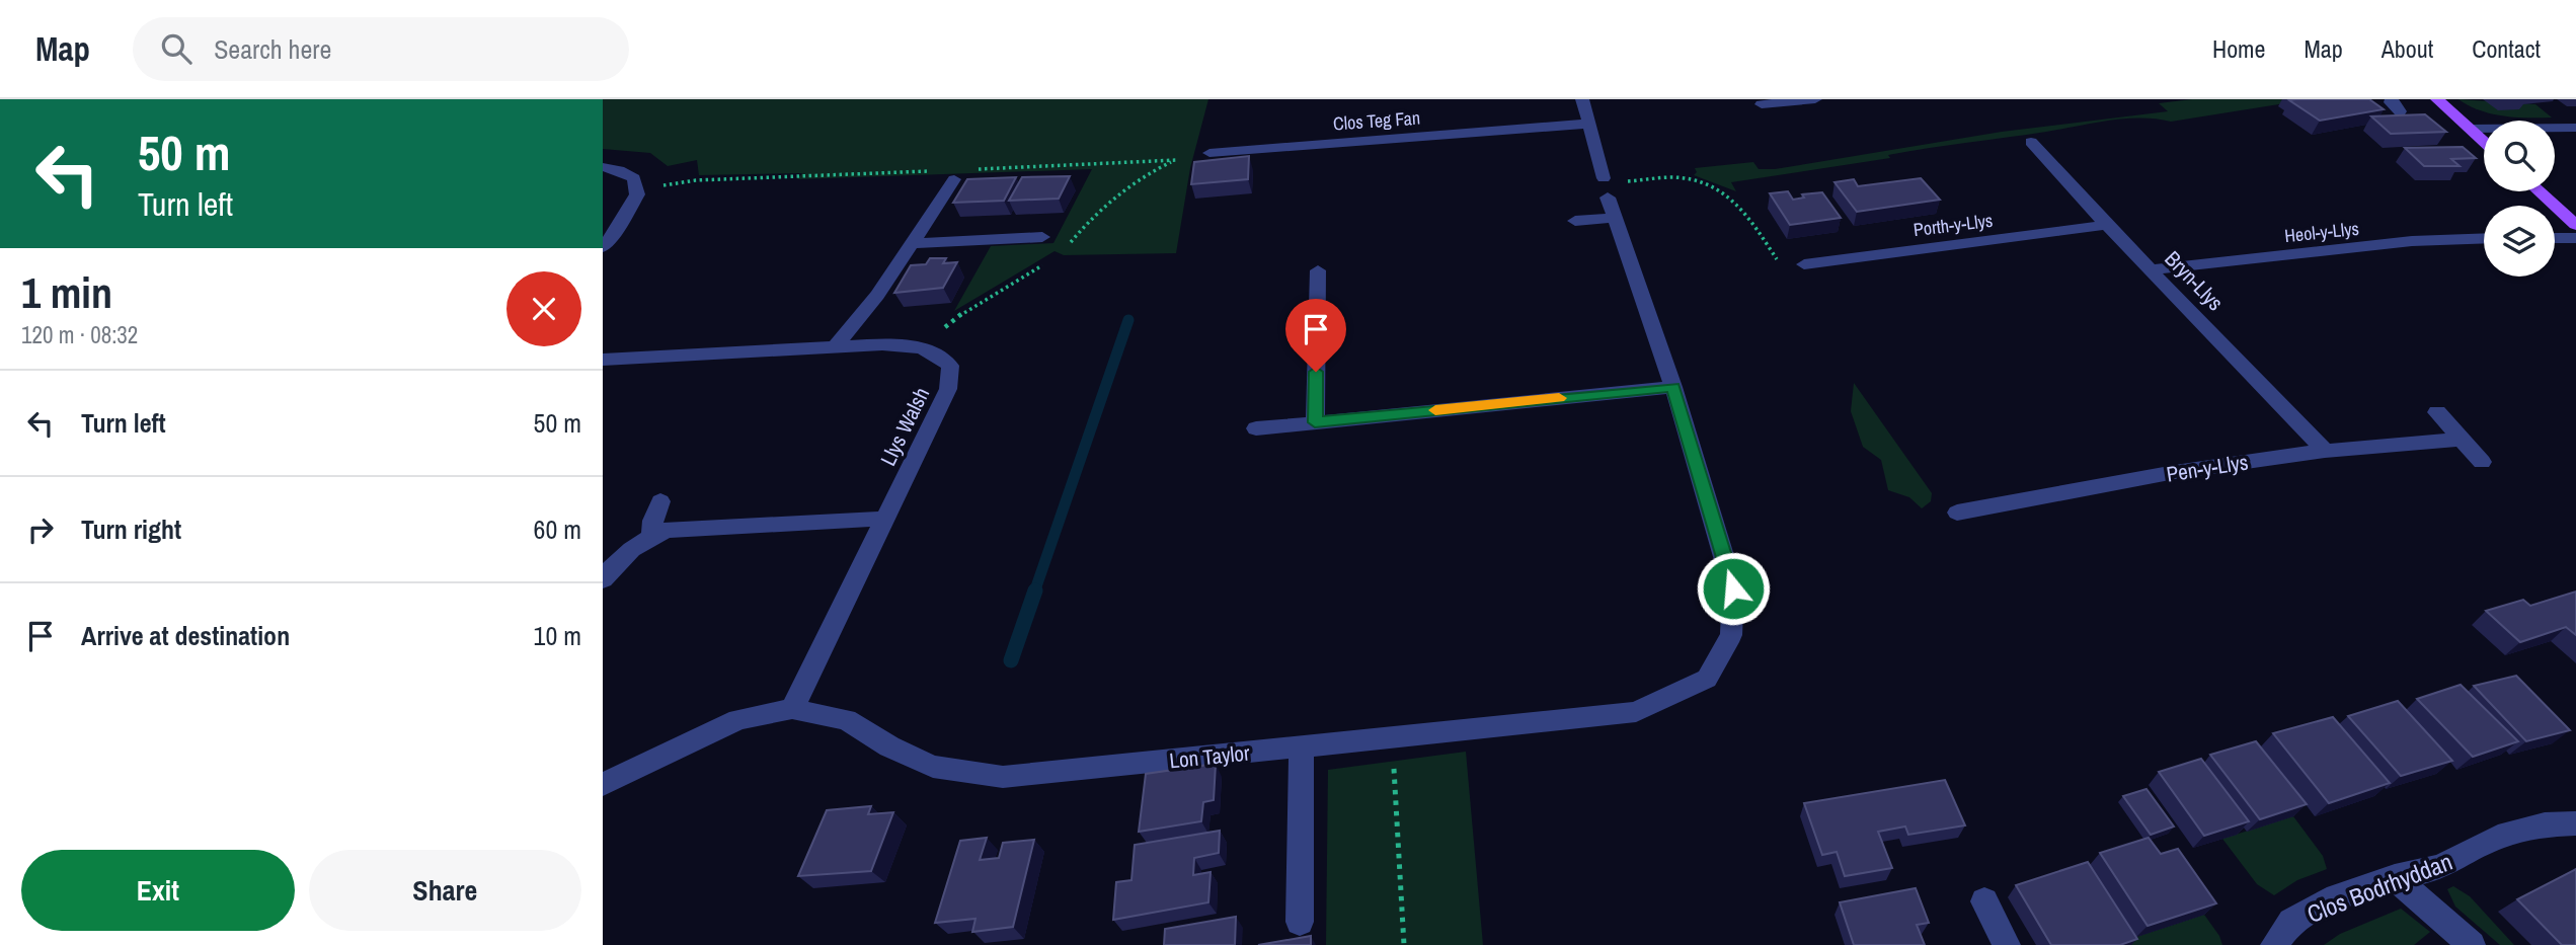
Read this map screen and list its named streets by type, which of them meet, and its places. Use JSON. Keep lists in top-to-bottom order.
{
  "streets": {
    "street": [
      "Clos Teg Fan",
      "Porth-y-Llys",
      "Heol-y-Llys",
      "Bryn-Llys",
      "Llys Walsh",
      "Pen-y-Llys",
      "Lon Taylor",
      "Clos Bodrhyddan"
    ]
  },
  "crossings": [
    ["Clos Teg Fan", "Lon Taylor"],
    ["Porth-y-Llys", "Bryn-Llys"],
    ["Heol-y-Llys", "Bryn-Llys"],
    ["Bryn-Llys", "Pen-y-Llys"],
    ["Llys Walsh", "Lon Taylor"]
  ],
  "page": {
    "header": "Map",
    "search": "Search here",
    "nav": [
      "Home",
      "Map",
      "About",
      "Contact"
    ],
    "turn": ["50 m", "Turn left"],
    "heading": ["1 min", "120 m · 08:32"],
    "list": [
      {
        "name": "Turn left",
        "value": "50 m"
      },
      {
        "name": "Turn right",
        "value": "60 m"
      },
      {
        "name": "Arrive at destination",
        "value": "10 m"
      }
    ],
    "buttons": ["Exit", "Share"]
  }
}
